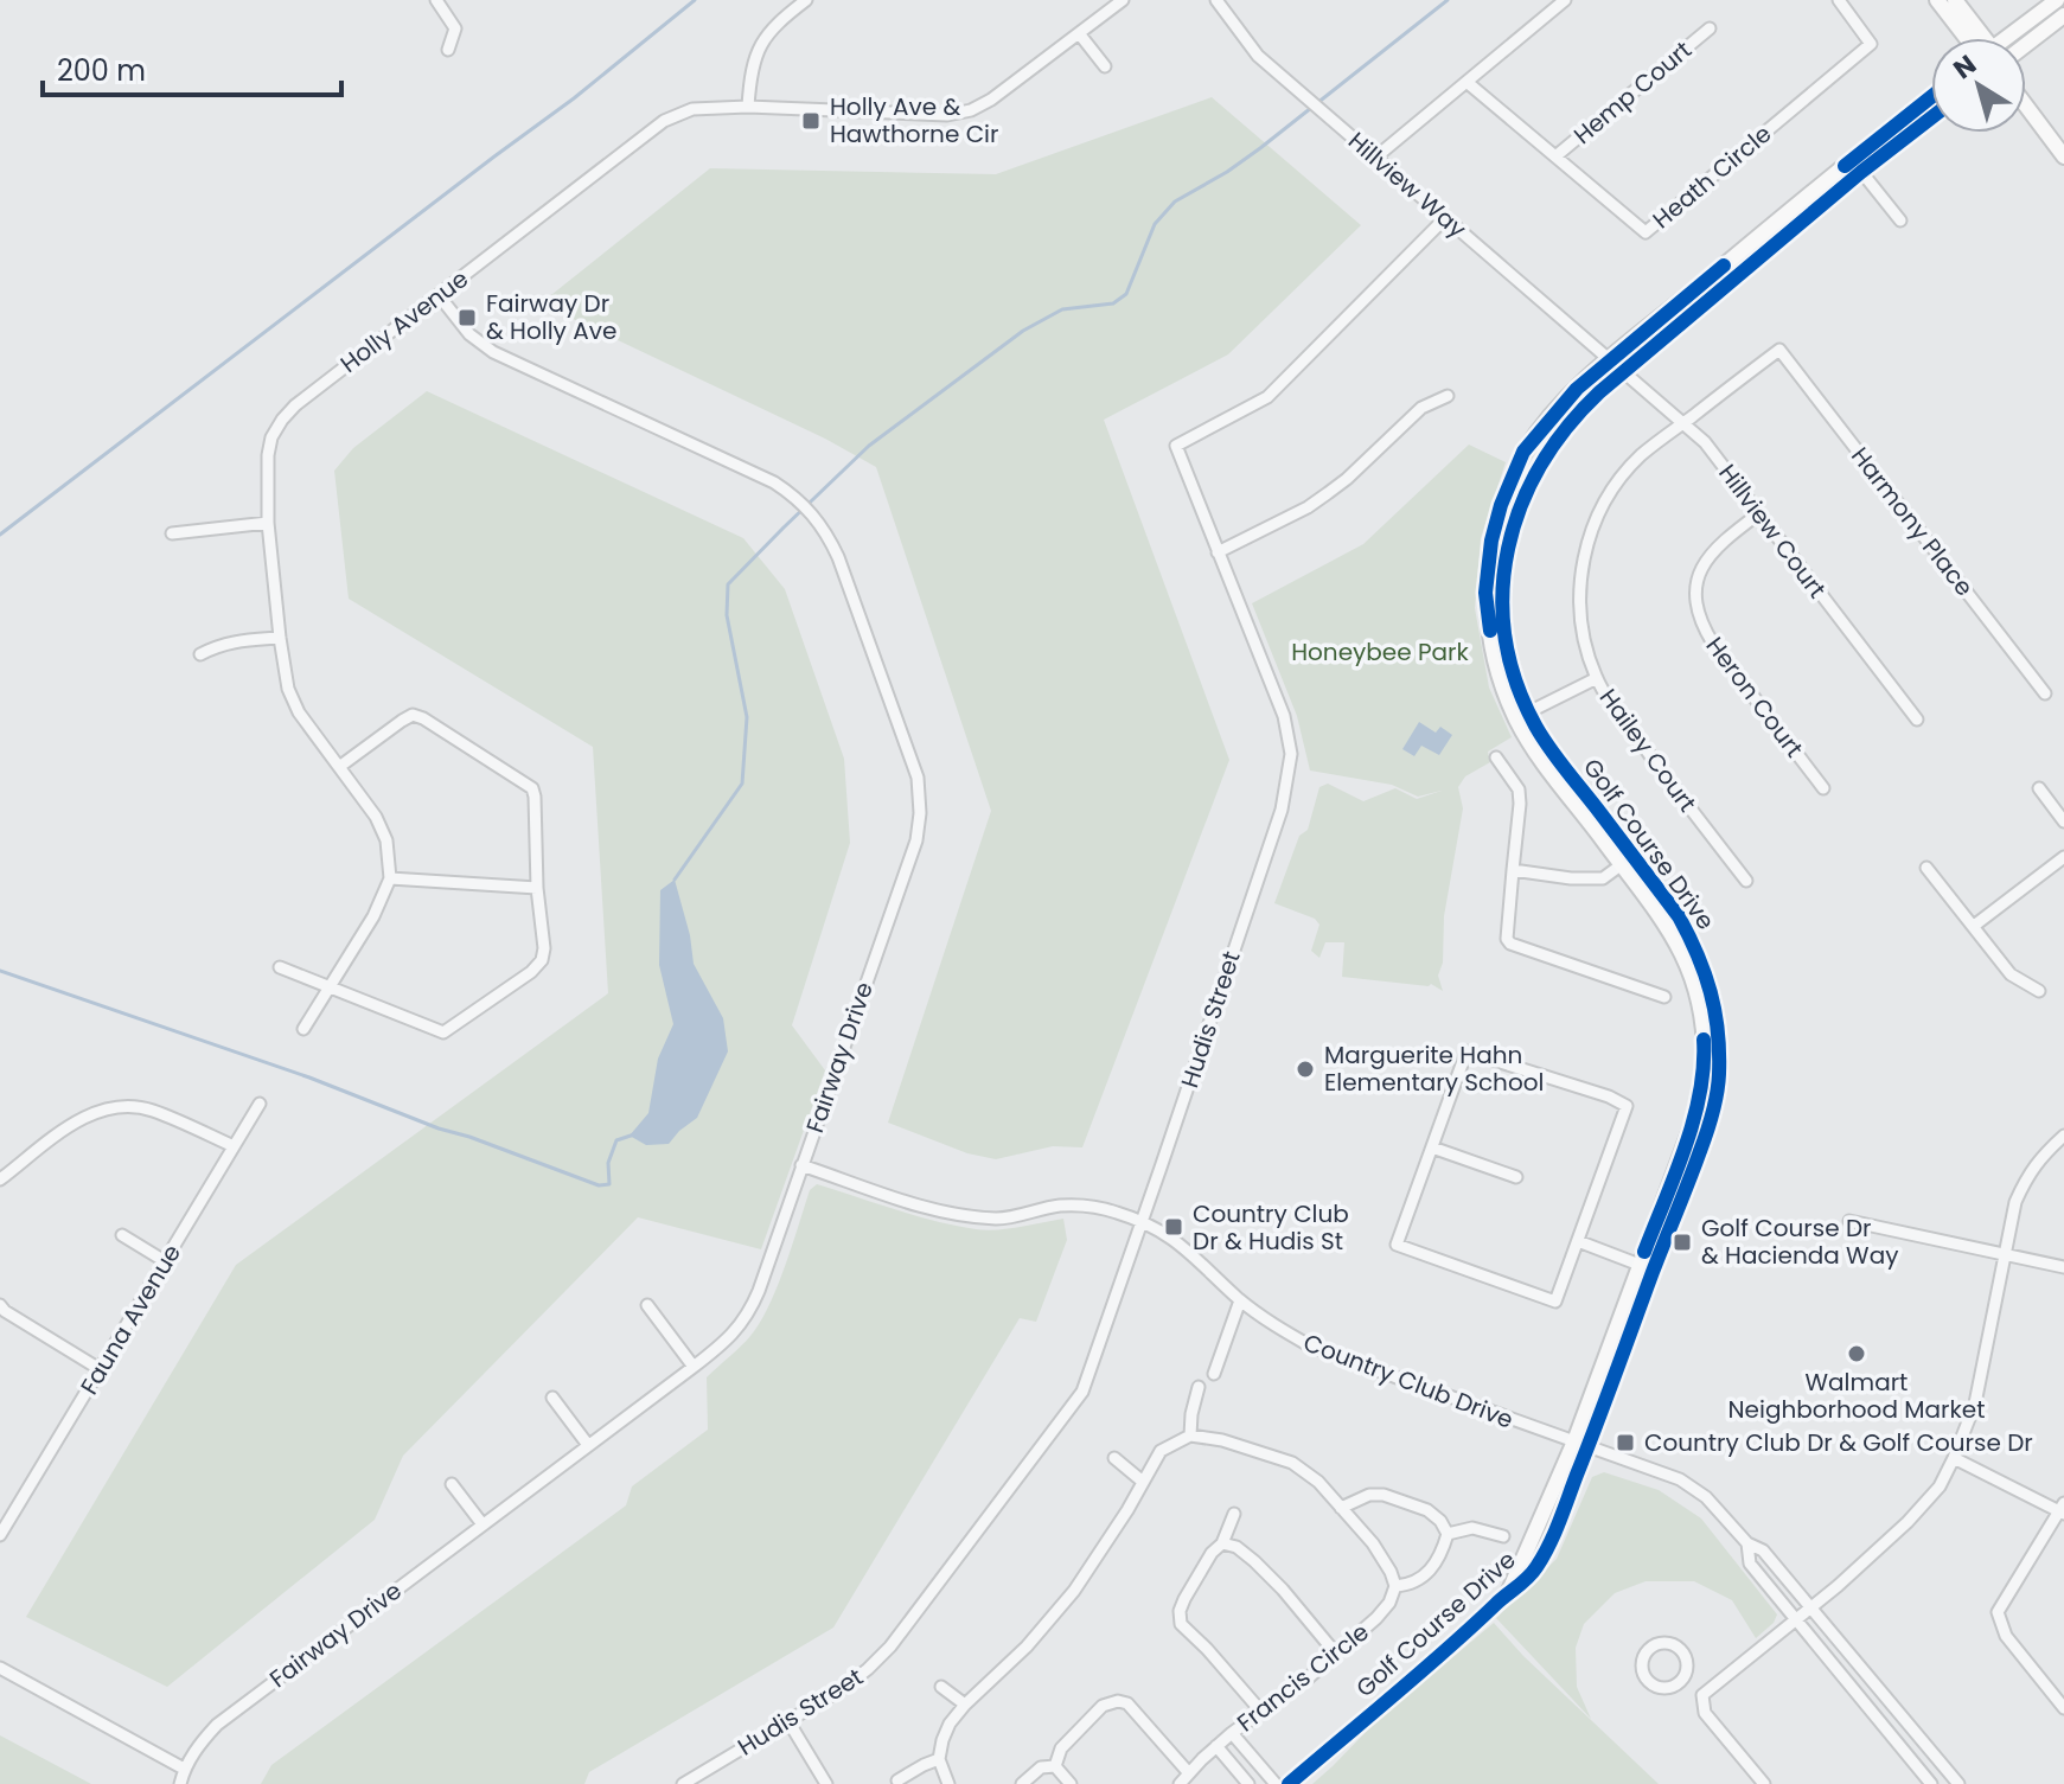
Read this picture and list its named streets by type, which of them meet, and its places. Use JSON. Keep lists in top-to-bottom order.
{
  "streets": {
    "street": [
      "Hemp Court",
      "Heath Circle",
      "Hillview Way",
      "Holly Avenue",
      "Harmony Place",
      "Hillview Court",
      "Heron Court",
      "Hailey Court",
      "Golf Course Drive",
      "Hudis Street",
      "Fairway Drive",
      "Fauna Avenue",
      "Country Club Drive",
      "Francis Circle"
    ]
  },
  "crossings": [
    ["Hemp Court", "Heath Circle"],
    ["Hillview Way", "Hillview Court"],
    ["Hillview Way", "Golf Course Drive"],
    ["Hillview Way", "Hudis Street"],
    ["Holly Avenue", "Fairway Drive"],
    ["Harmony Place", "Hailey Court"],
    ["Hillview Court", "Heron Court"],
    ["Hillview Court", "Hailey Court"],
    ["Hillview Court", "Golf Course Drive"],
    ["Golf Course Drive", "Country Club Drive"],
    ["Hudis Street", "Country Club Drive"],
    ["Fairway Drive", "Country Club Drive"]
  ],
  "parks": ["Honeybee Park"],
  "places": {
    "transit": [
      "Holly Ave & Hawthorne Cir",
      "Fairway Dr & Holly Ave",
      "Country Club Dr & Hudis St",
      "Golf Course Dr & Hacienda Way",
      "Country Club Dr & Golf Course Dr"
    ],
    "other": ["Marguerite Hahn Elementary School", "Walmart Neighborhood Market"]
  },
  "scale_bar": "200 m",
  "north": "top left"
}
